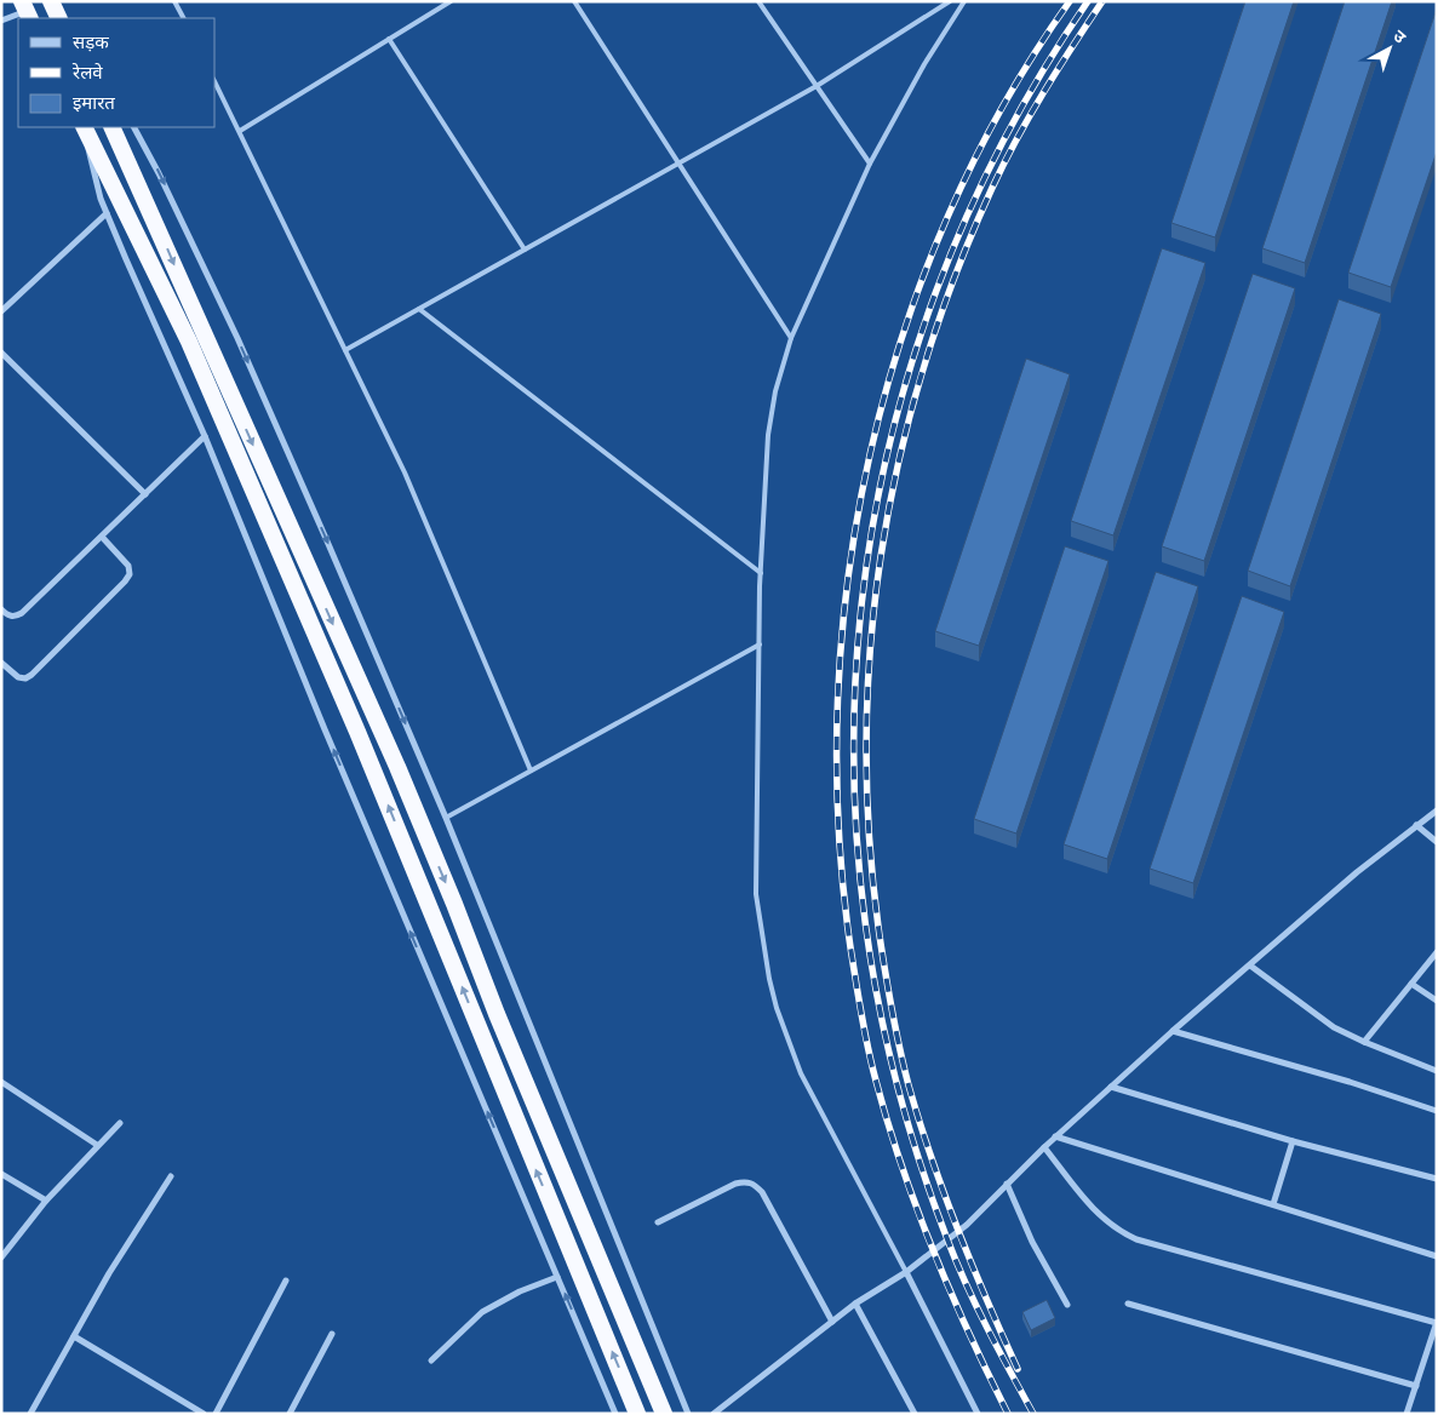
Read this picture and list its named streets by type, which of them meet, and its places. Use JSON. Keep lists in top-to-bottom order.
{
  "legend": ["सड़क", "रेलवे", "इमारत"],
  "north": "top right"
}
